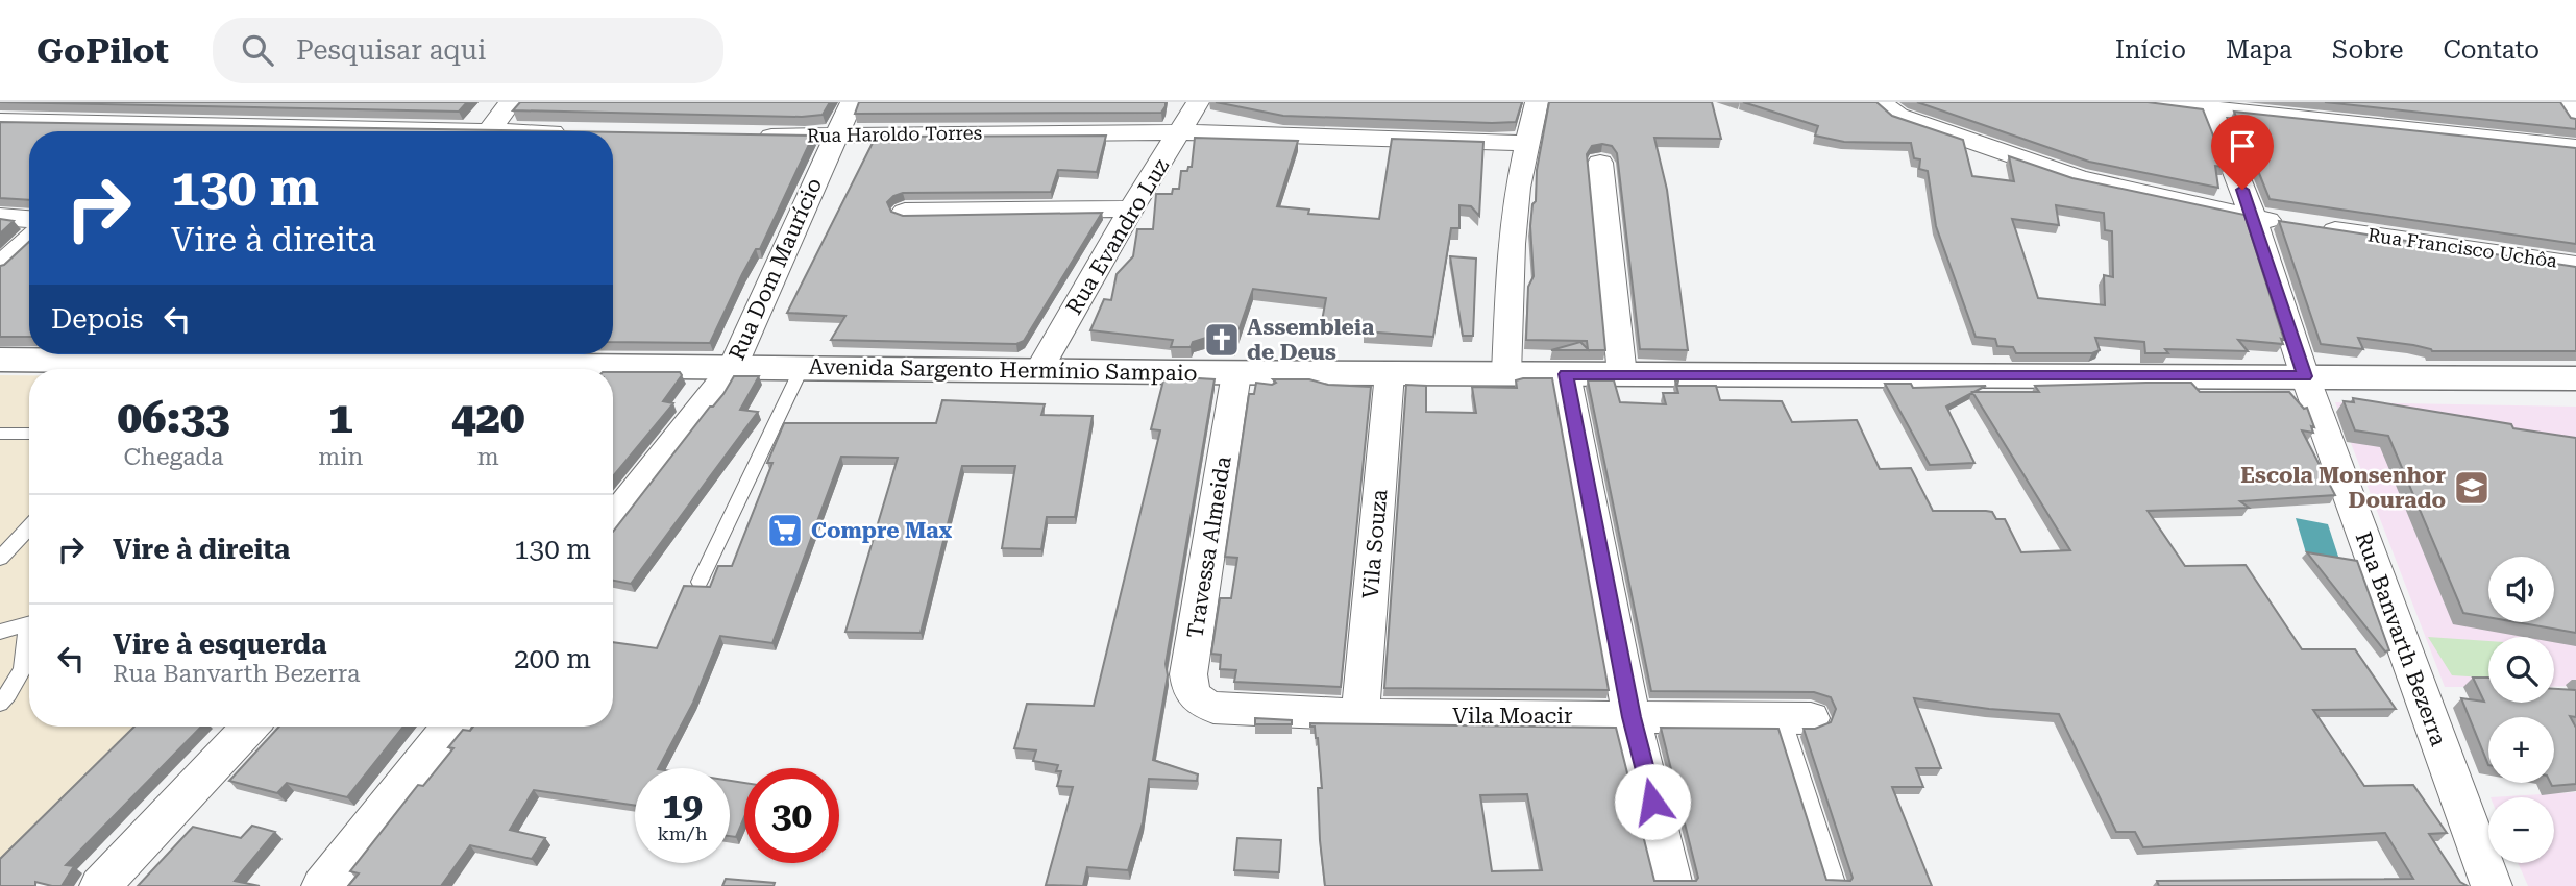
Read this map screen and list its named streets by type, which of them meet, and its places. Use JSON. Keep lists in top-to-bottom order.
{
  "streets": {
    "main road": ["Avenida Sargento Hermínio Sampaio"],
    "street": [
      "Rua Haroldo Torres",
      "Rua Evandro Luz",
      "Rua Francisco Uchôa",
      "Rua Dom Maurício",
      "Vila Souza",
      "Travessa Almeida",
      "Rua Banvarth Bezerra",
      "Vila Moacir"
    ]
  },
  "crossings": [
    ["Rua Haroldo Torres", "Rua Evandro Luz"],
    ["Rua Haroldo Torres", "Rua Dom Maurício"],
    ["Rua Evandro Luz", "Avenida Sargento Hermínio Sampaio"],
    ["Rua Francisco Uchôa", "Rua Banvarth Bezerra"],
    ["Rua Dom Maurício", "Avenida Sargento Hermínio Sampaio"],
    ["Avenida Sargento Hermínio Sampaio", "Vila Souza"],
    ["Avenida Sargento Hermínio Sampaio", "Travessa Almeida"],
    ["Avenida Sargento Hermínio Sampaio", "Rua Banvarth Bezerra"],
    ["Vila Souza", "Vila Moacir"],
    ["Travessa Almeida", "Vila Moacir"]
  ],
  "places": {
    "church": ["Assembleia de Deus"],
    "school or university": ["Escola Monsenhor Dourado"],
    "supermarket": ["Compre Max"]
  },
  "page": {
    "header": "GoPilot",
    "search": "Pesquisar aqui",
    "nav": [
      "Início",
      "Mapa",
      "Sobre",
      "Contato"
    ],
    "turn": ["130 m", "Vire à direita"],
    "then": "Depois",
    "eta": [
      "06:33",
      "Chegada",
      "1",
      "min",
      "420",
      "m"
    ],
    "list": [
      {
        "name": "Vire à direita",
        "value": "130 m"
      },
      {
        "name": "Vire à esquerda",
        "note": "Rua Banvarth Bezerra",
        "value": "200 m"
      }
    ],
    "map_buttons": ["+", "−"],
    "speed": "19 km/h",
    "limit": "30"
  }
}
